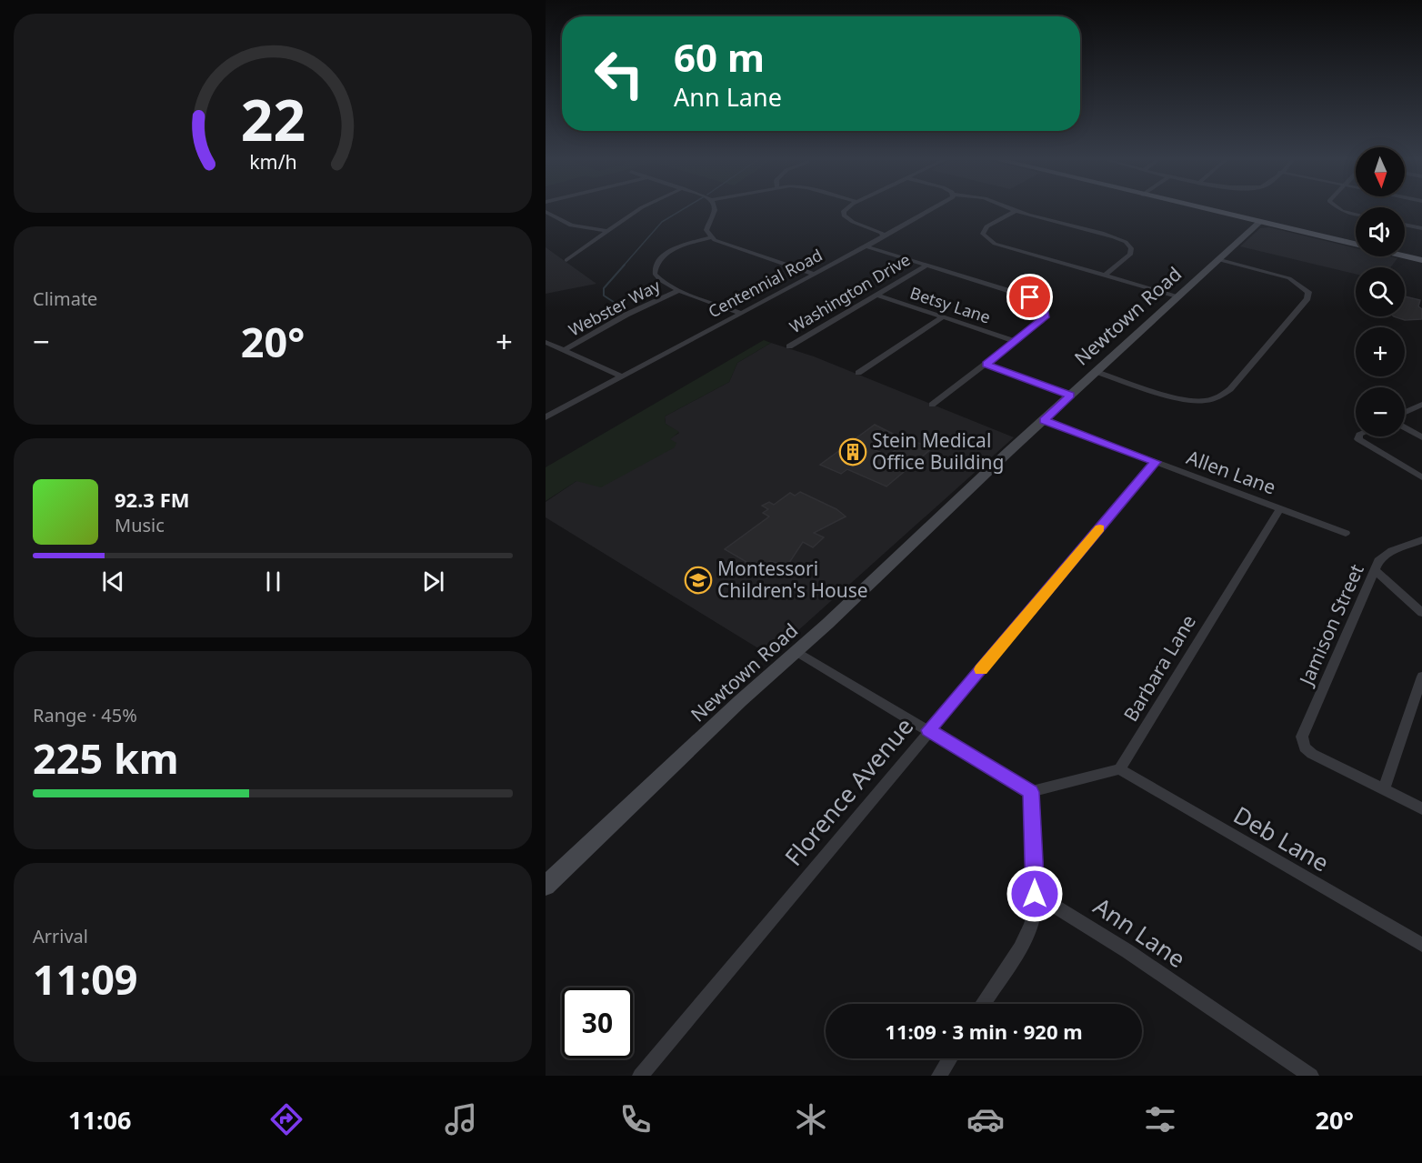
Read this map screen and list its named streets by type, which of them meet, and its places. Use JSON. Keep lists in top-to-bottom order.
{
  "streets": {
    "street": [
      "Centennial Road",
      "Washington Drive",
      "Betsy Lane",
      "Webster Way",
      "Newtown Road",
      "Allen Lane",
      "Jamison Street",
      "Barbara Lane",
      "Florence Avenue",
      "Deb Lane",
      "Ann Lane"
    ]
  },
  "crossings": [
    ["Washington Drive", "Betsy Lane"],
    ["Newtown Road", "Allen Lane"],
    ["Allen Lane", "Barbara Lane"],
    ["Allen Lane", "Florence Avenue"],
    ["Barbara Lane", "Deb Lane"]
  ],
  "places": {
    "building": ["Stein Medical Office Building"],
    "school or university": ["Montessori Children's House"]
  },
  "north": "bottom",
  "page": {
    "turn": ["60 m", "Ann Lane"],
    "map_buttons": ["+", "−"],
    "tile": [
      "Climate",
      ["Range · 45%", "225 km"],
      ["Arrival", "11:09"]
    ],
    "heat": ["−", "20°", "+"],
    "song": ["92.3 FM", "Music"],
    "limit": "30",
    "trip": "11:09 · 3 min · 920 m",
    "tabs": ["11:06", "20°"],
    "gauge": ["22", "km/h"]
  }
}
